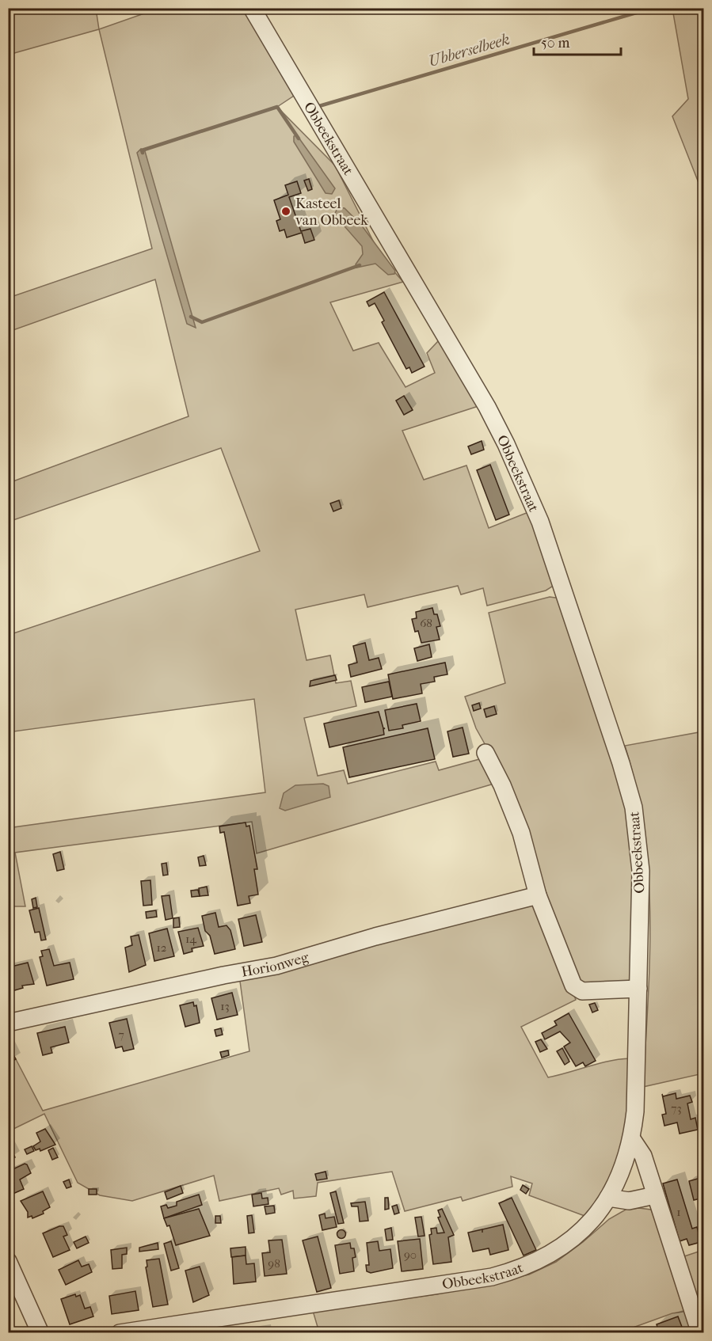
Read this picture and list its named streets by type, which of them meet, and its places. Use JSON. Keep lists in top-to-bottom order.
{
  "streets": {
    "street": ["Obbeekstraat", "Horionweg"]
  },
  "water": ["Ubberselbeek"],
  "places": ["Kasteel van Obbeek"],
  "house_numbers": [
    "68",
    "14",
    "12",
    "13",
    "7",
    "73",
    "1",
    "90",
    "98"
  ],
  "scale_bar": "50 m"
}
